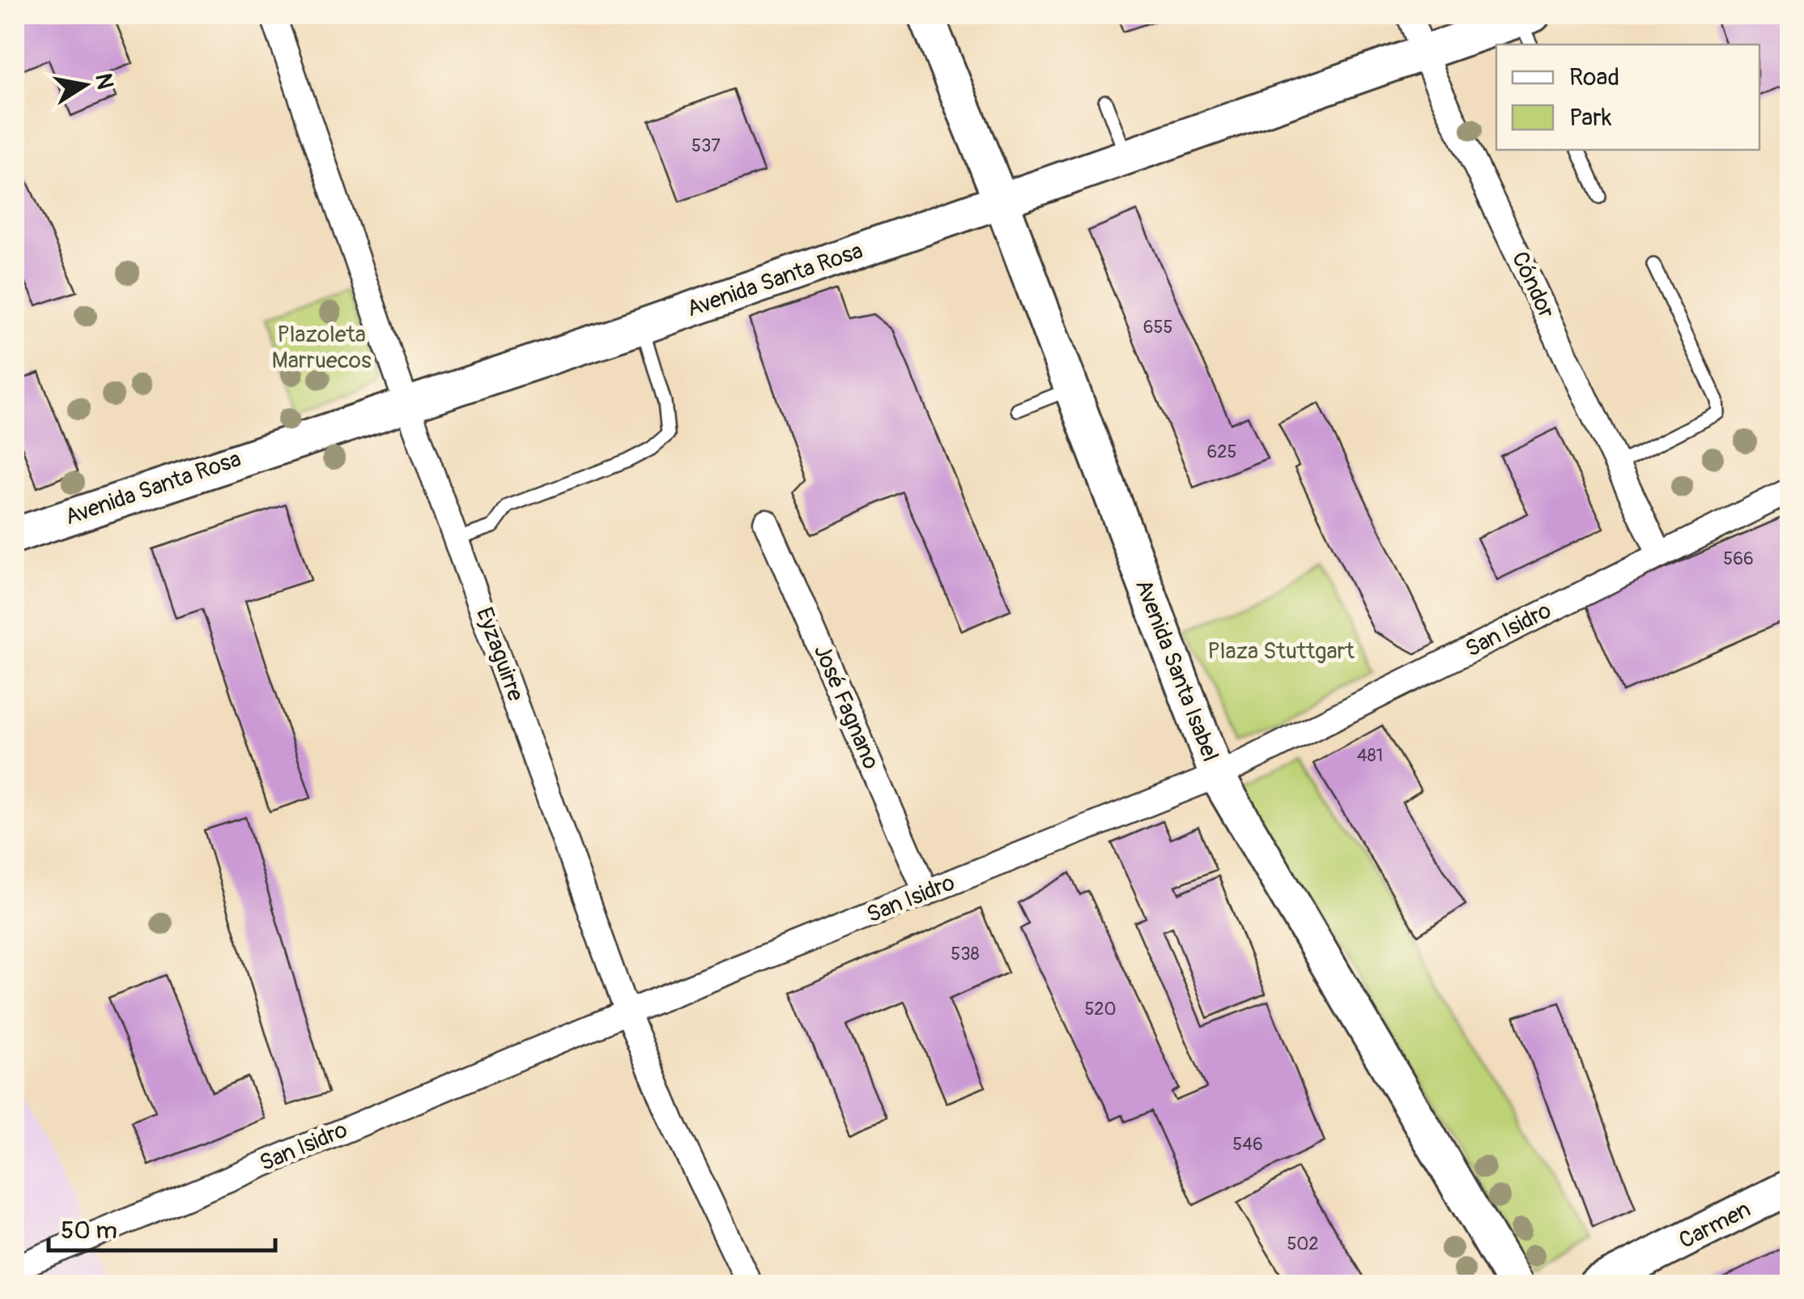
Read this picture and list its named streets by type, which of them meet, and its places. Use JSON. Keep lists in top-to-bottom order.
{
  "streets": {
    "main road": ["Avenida Santa Rosa", "Avenida Santa Isabel", "Carmen"],
    "street": [
      "Cóndor",
      "San Isidro",
      "Eyzaguirre",
      "José Fagnano"
    ]
  },
  "crossings": [
    ["Avenida Santa Rosa", "Cóndor"],
    ["Avenida Santa Rosa", "Eyzaguirre"],
    ["Avenida Santa Rosa", "Avenida Santa Isabel"],
    ["Cóndor", "San Isidro"],
    ["San Isidro", "Eyzaguirre"],
    ["San Isidro", "Avenida Santa Isabel"],
    ["San Isidro", "José Fagnano"]
  ],
  "parks": ["Plazoleta Marruecos", "Plaza Stuttgart"],
  "house_numbers": [
    "537",
    "655",
    "625",
    "566",
    "481",
    "538",
    "520",
    "546",
    "502"
  ],
  "legend": ["Road", "Park"],
  "scale_bar": "50 m",
  "north": "right"
}
